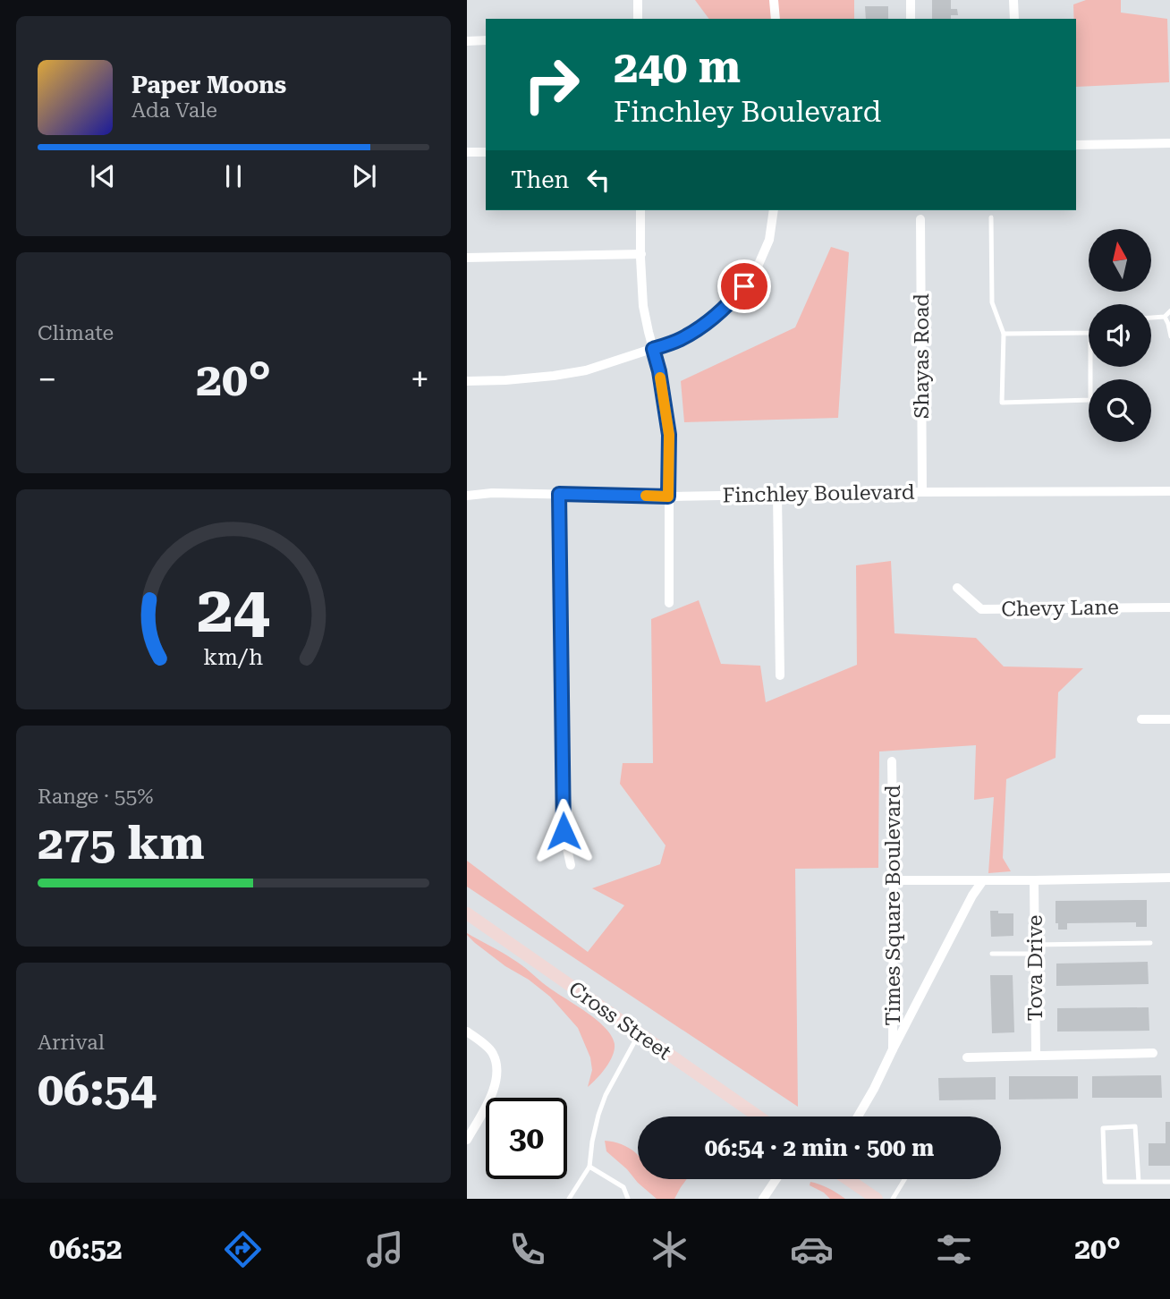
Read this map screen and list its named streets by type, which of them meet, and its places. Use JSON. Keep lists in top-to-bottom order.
{
  "streets": {
    "main road": ["Cross Street"],
    "street": [
      "Shayas Road",
      "Finchley Boulevard",
      "Chevy Lane",
      "Times Square Boulevard",
      "Tova Drive"
    ]
  },
  "crossings": [
    ["Shayas Road", "Finchley Boulevard"]
  ],
  "north": "top",
  "page": {
    "turn": ["240 m", "Finchley Boulevard"],
    "song": ["Paper Moons", "Ada Vale"],
    "then": "Then",
    "tile": [
      "Climate",
      ["Range · 55%", "275 km"],
      ["Arrival", "06:54"]
    ],
    "heat": ["−", "20°", "+"],
    "limit": "30",
    "trip": "06:54 · 2 min · 500 m",
    "tabs": ["06:52", "20°"],
    "gauge": ["24", "km/h"]
  }
}
